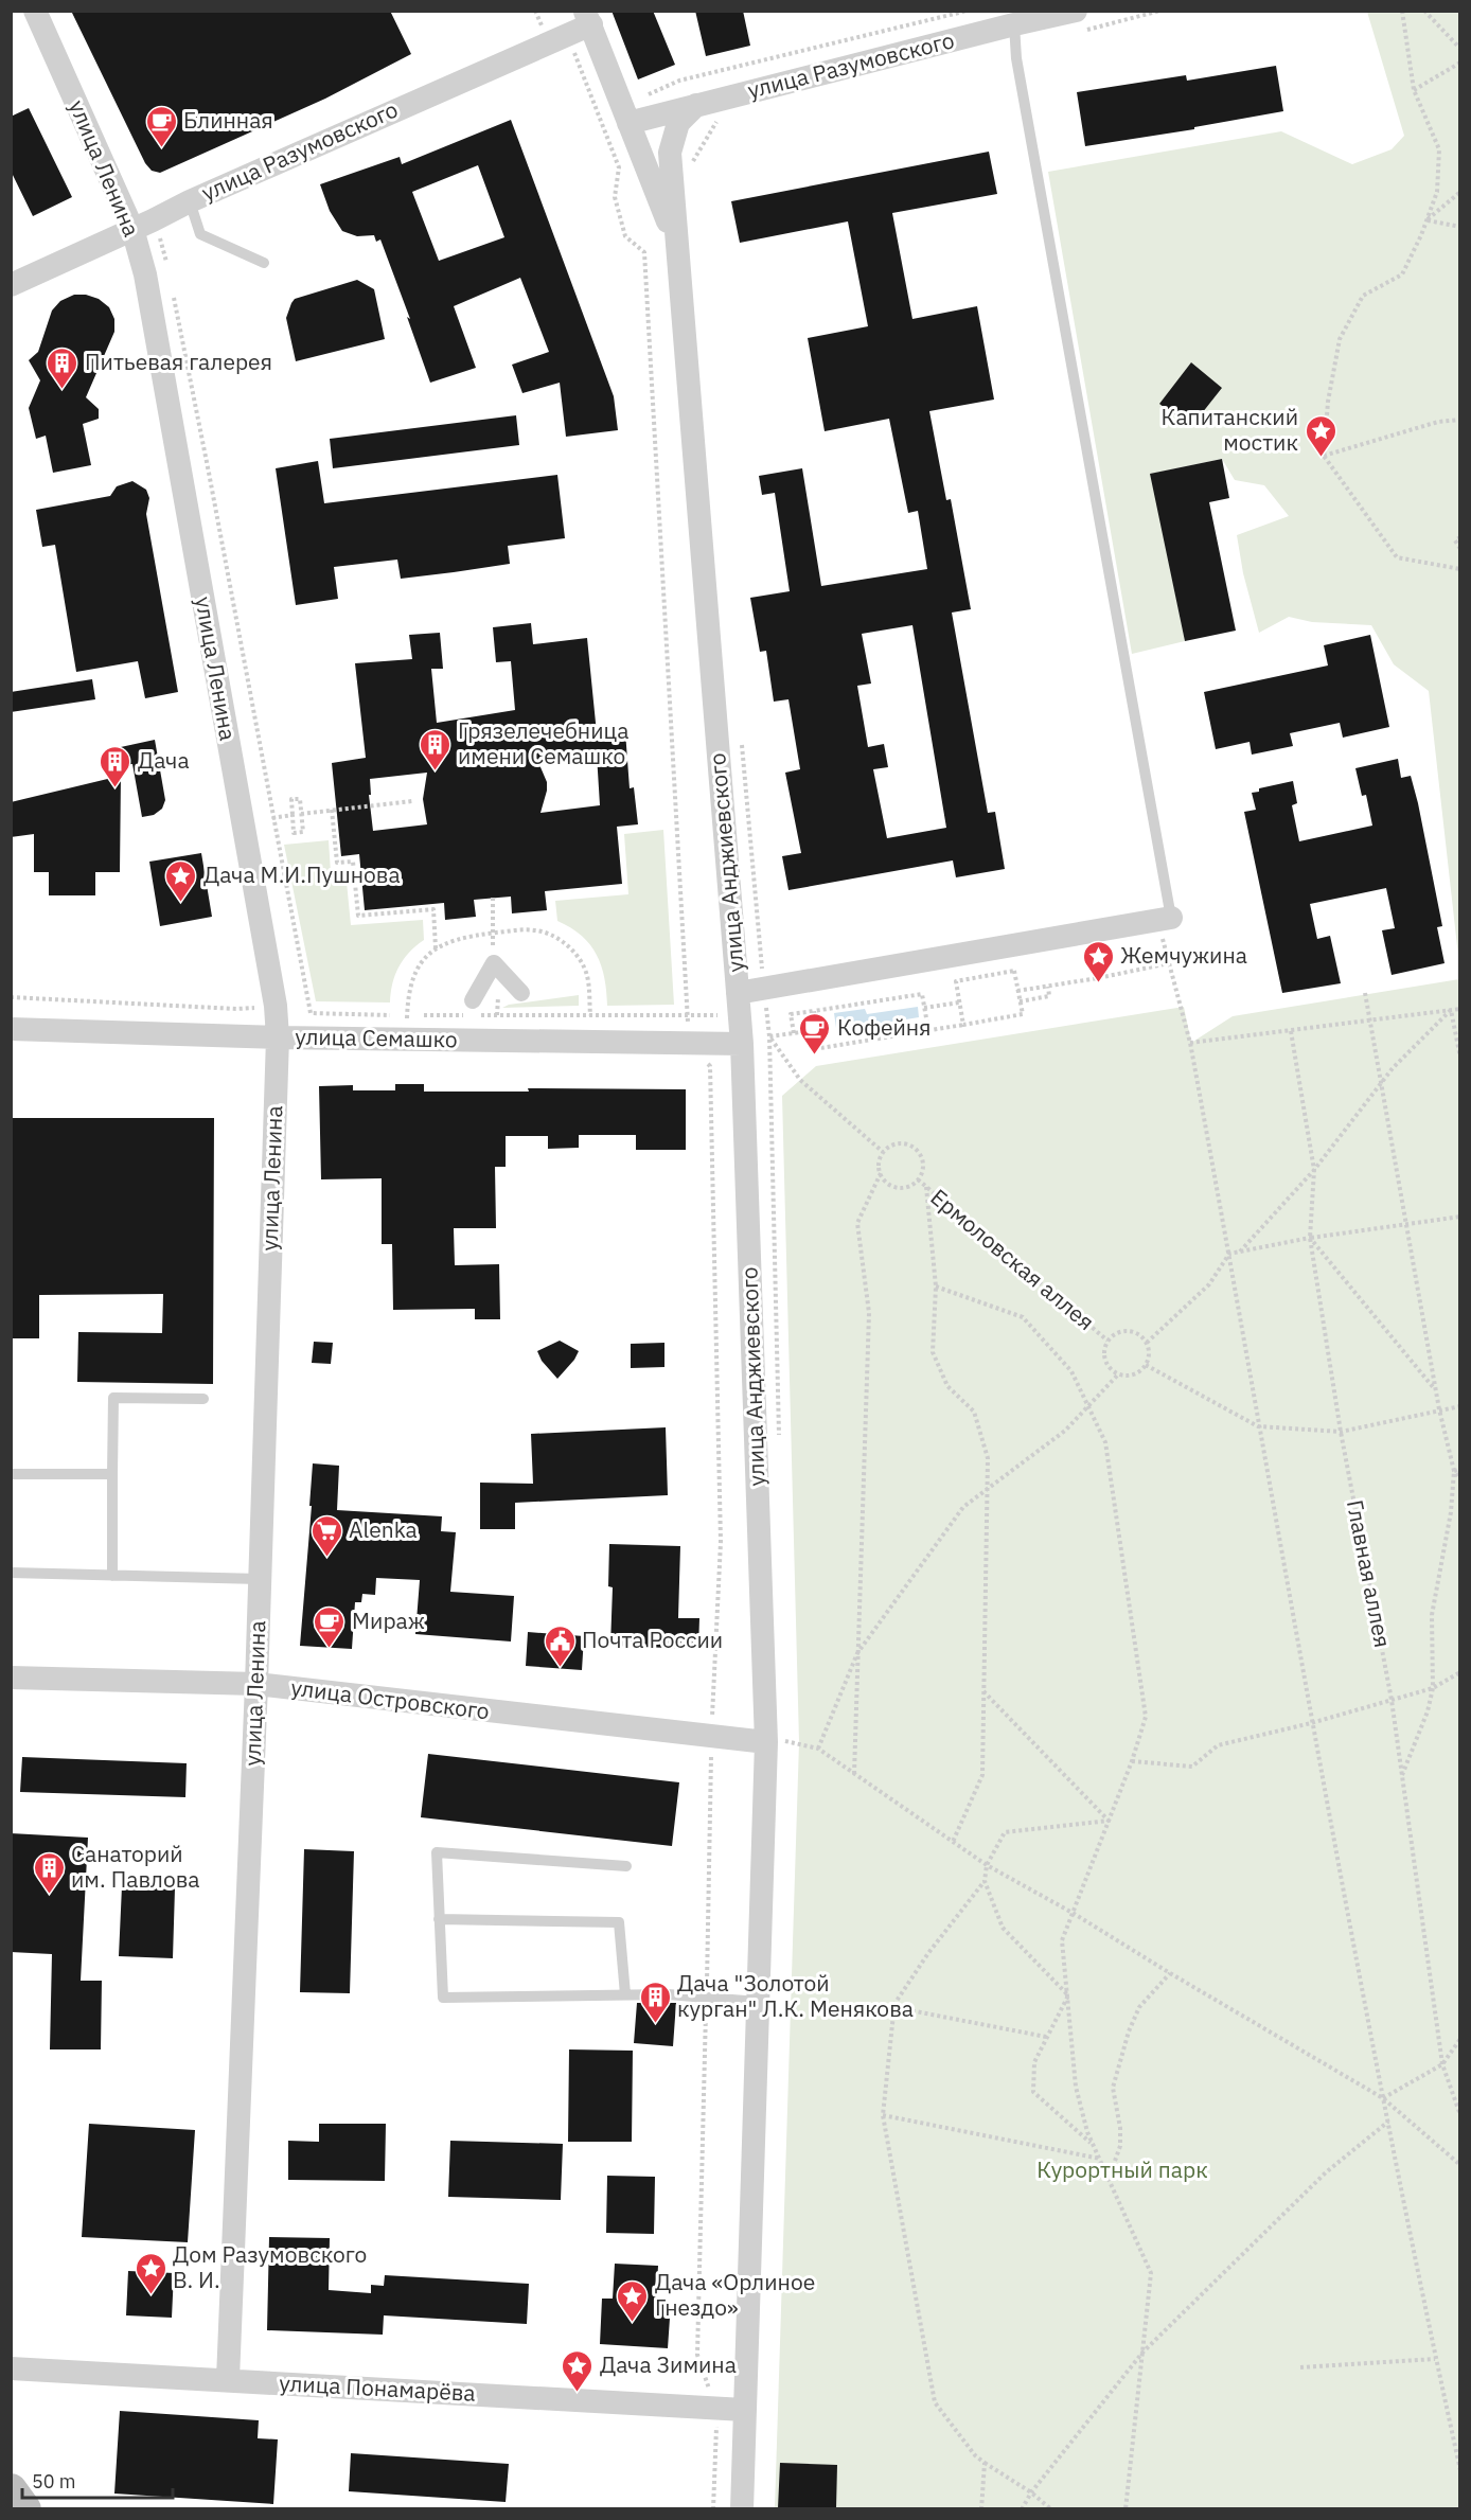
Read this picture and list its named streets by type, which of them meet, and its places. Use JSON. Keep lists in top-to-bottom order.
{
  "streets": {
    "street": [
      "улица Разумовского",
      "улица Ленина",
      "улица Анджиевского",
      "улица Семашко",
      "улица Островского",
      "улица Понамарёва"
    ],
    "path": ["Ермоловская аллея", "Главная аллея"]
  },
  "crossings": [
    ["улица Разумовского", "улица Ленина"],
    ["улица Разумовского", "улица Анджиевского"],
    ["улица Ленина", "улица Семашко"],
    ["улица Ленина", "улица Островского"],
    ["улица Ленина", "улица Понамарёва"],
    ["улица Анджиевского", "улица Семашко"],
    ["улица Анджиевского", "улица Островского"],
    ["улица Анджиевского", "улица Понамарёва"]
  ],
  "parks": ["Курортный парк"],
  "places": {
    "cafe": ["Блинная", "Кофейня", "Мираж"],
    "building": [
      "Питьевая галерея",
      "Грязелечебница имени Семашко",
      "Дача",
      "Санаторий им. Павлова",
      "Дача \"Золотой курган\" Л.К. Менякова"
    ],
    "place": [
      "Капитанский мостик",
      "Дача М.И.Пушнова",
      "Жемчужина",
      "Дом Разумовского В. И.",
      "Дача «Орлиное Гнездо»",
      "Дача Зимина"
    ],
    "supermarket": ["Alenka"],
    "public building": ["Почта России"]
  },
  "scale_bar": "50 m"
}
